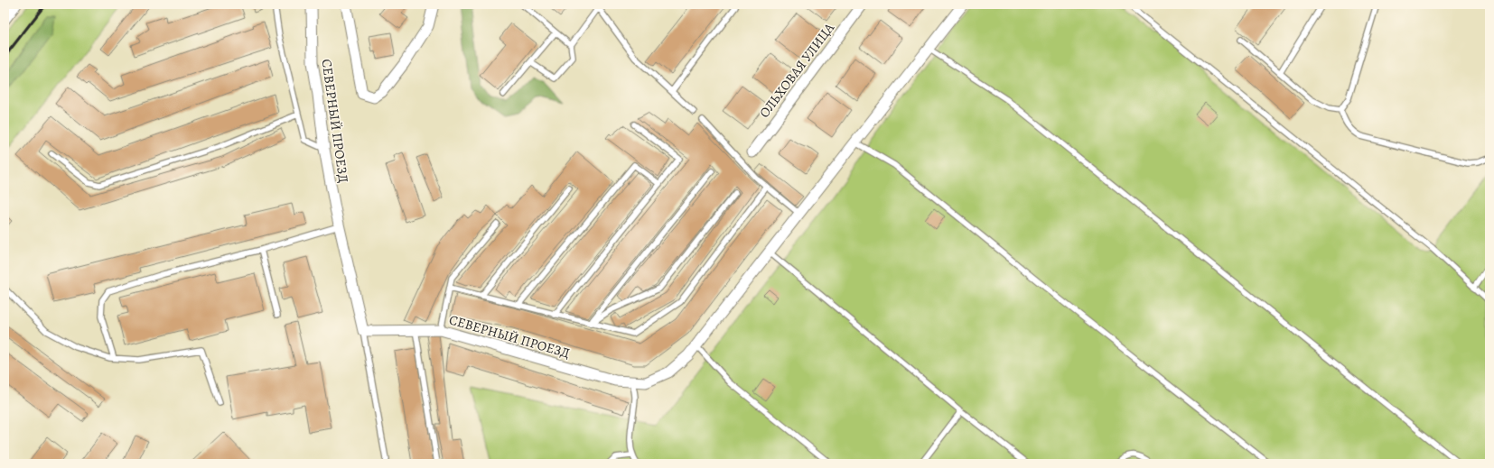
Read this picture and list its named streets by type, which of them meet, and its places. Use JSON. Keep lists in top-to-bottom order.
{
  "streets": {
    "street": ["ОЛЬХОВАЯ УЛИЦА", "СЕВЕРНЫЙ ПРОЕЗД"]
  }
}
